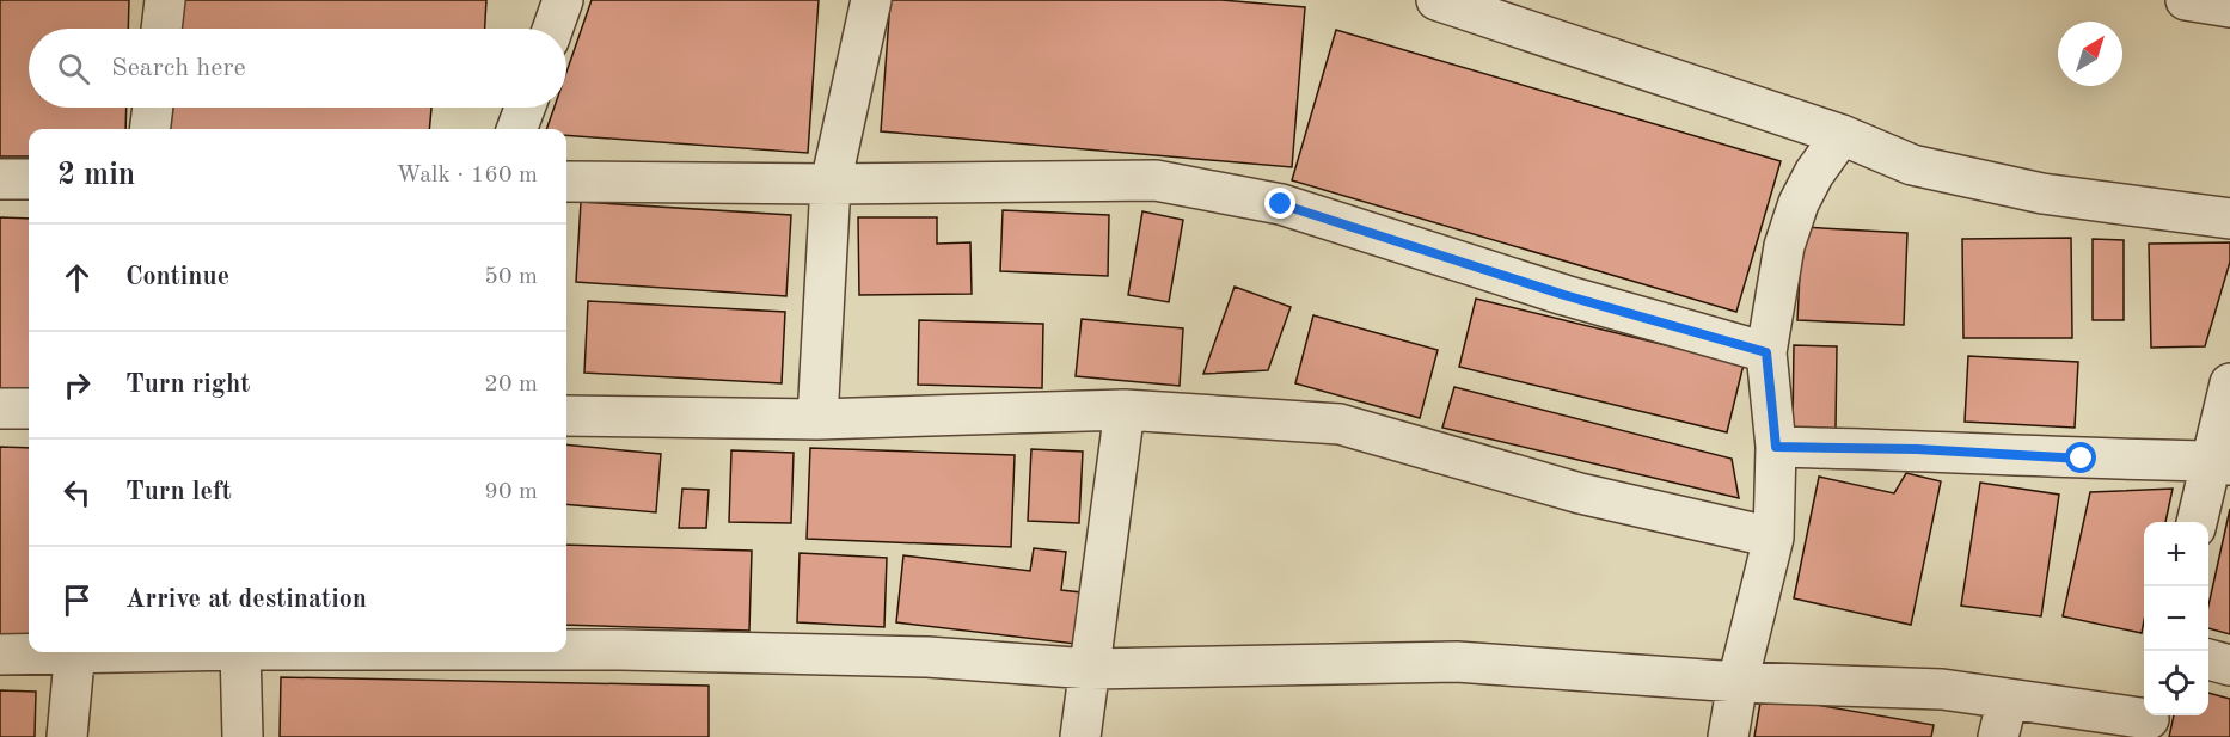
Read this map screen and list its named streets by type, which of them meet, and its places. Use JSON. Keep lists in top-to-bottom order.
{
  "north": "top right",
  "page": {
    "search": "Search here",
    "heading": ["2 min", "Walk · 160 m"],
    "list": [
      ["Continue", "50 m"],
      ["Turn right", "20 m"],
      ["Turn left", "90 m"],
      "Arrive at destination"
    ],
    "map_buttons": ["+", "−"]
  }
}
